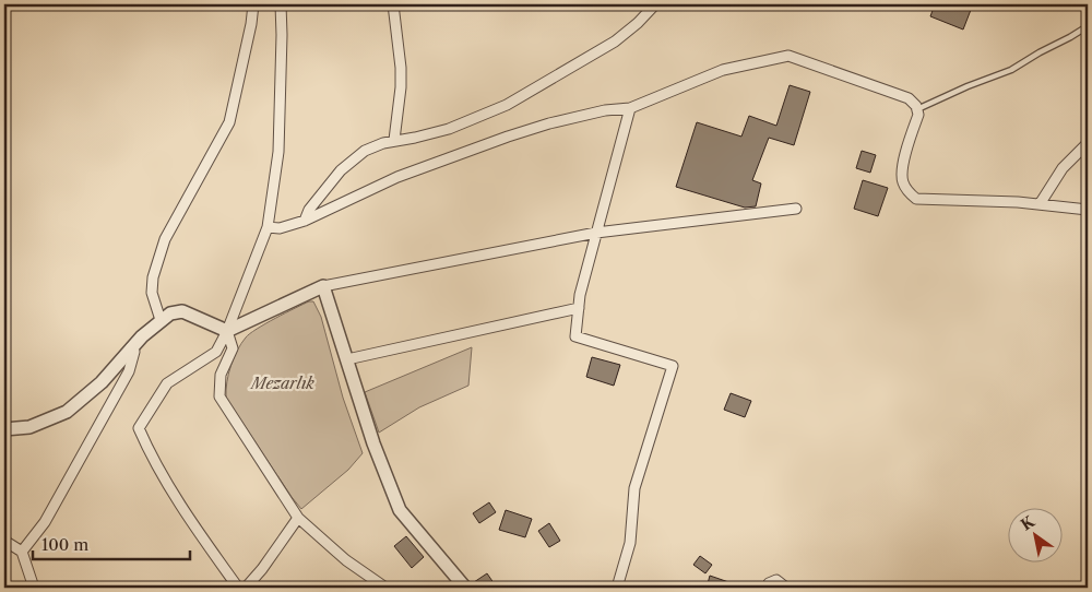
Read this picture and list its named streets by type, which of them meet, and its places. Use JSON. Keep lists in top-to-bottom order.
{
  "parks": ["Mezarlık"],
  "scale_bar": "100 m",
  "north": "top left"
}
